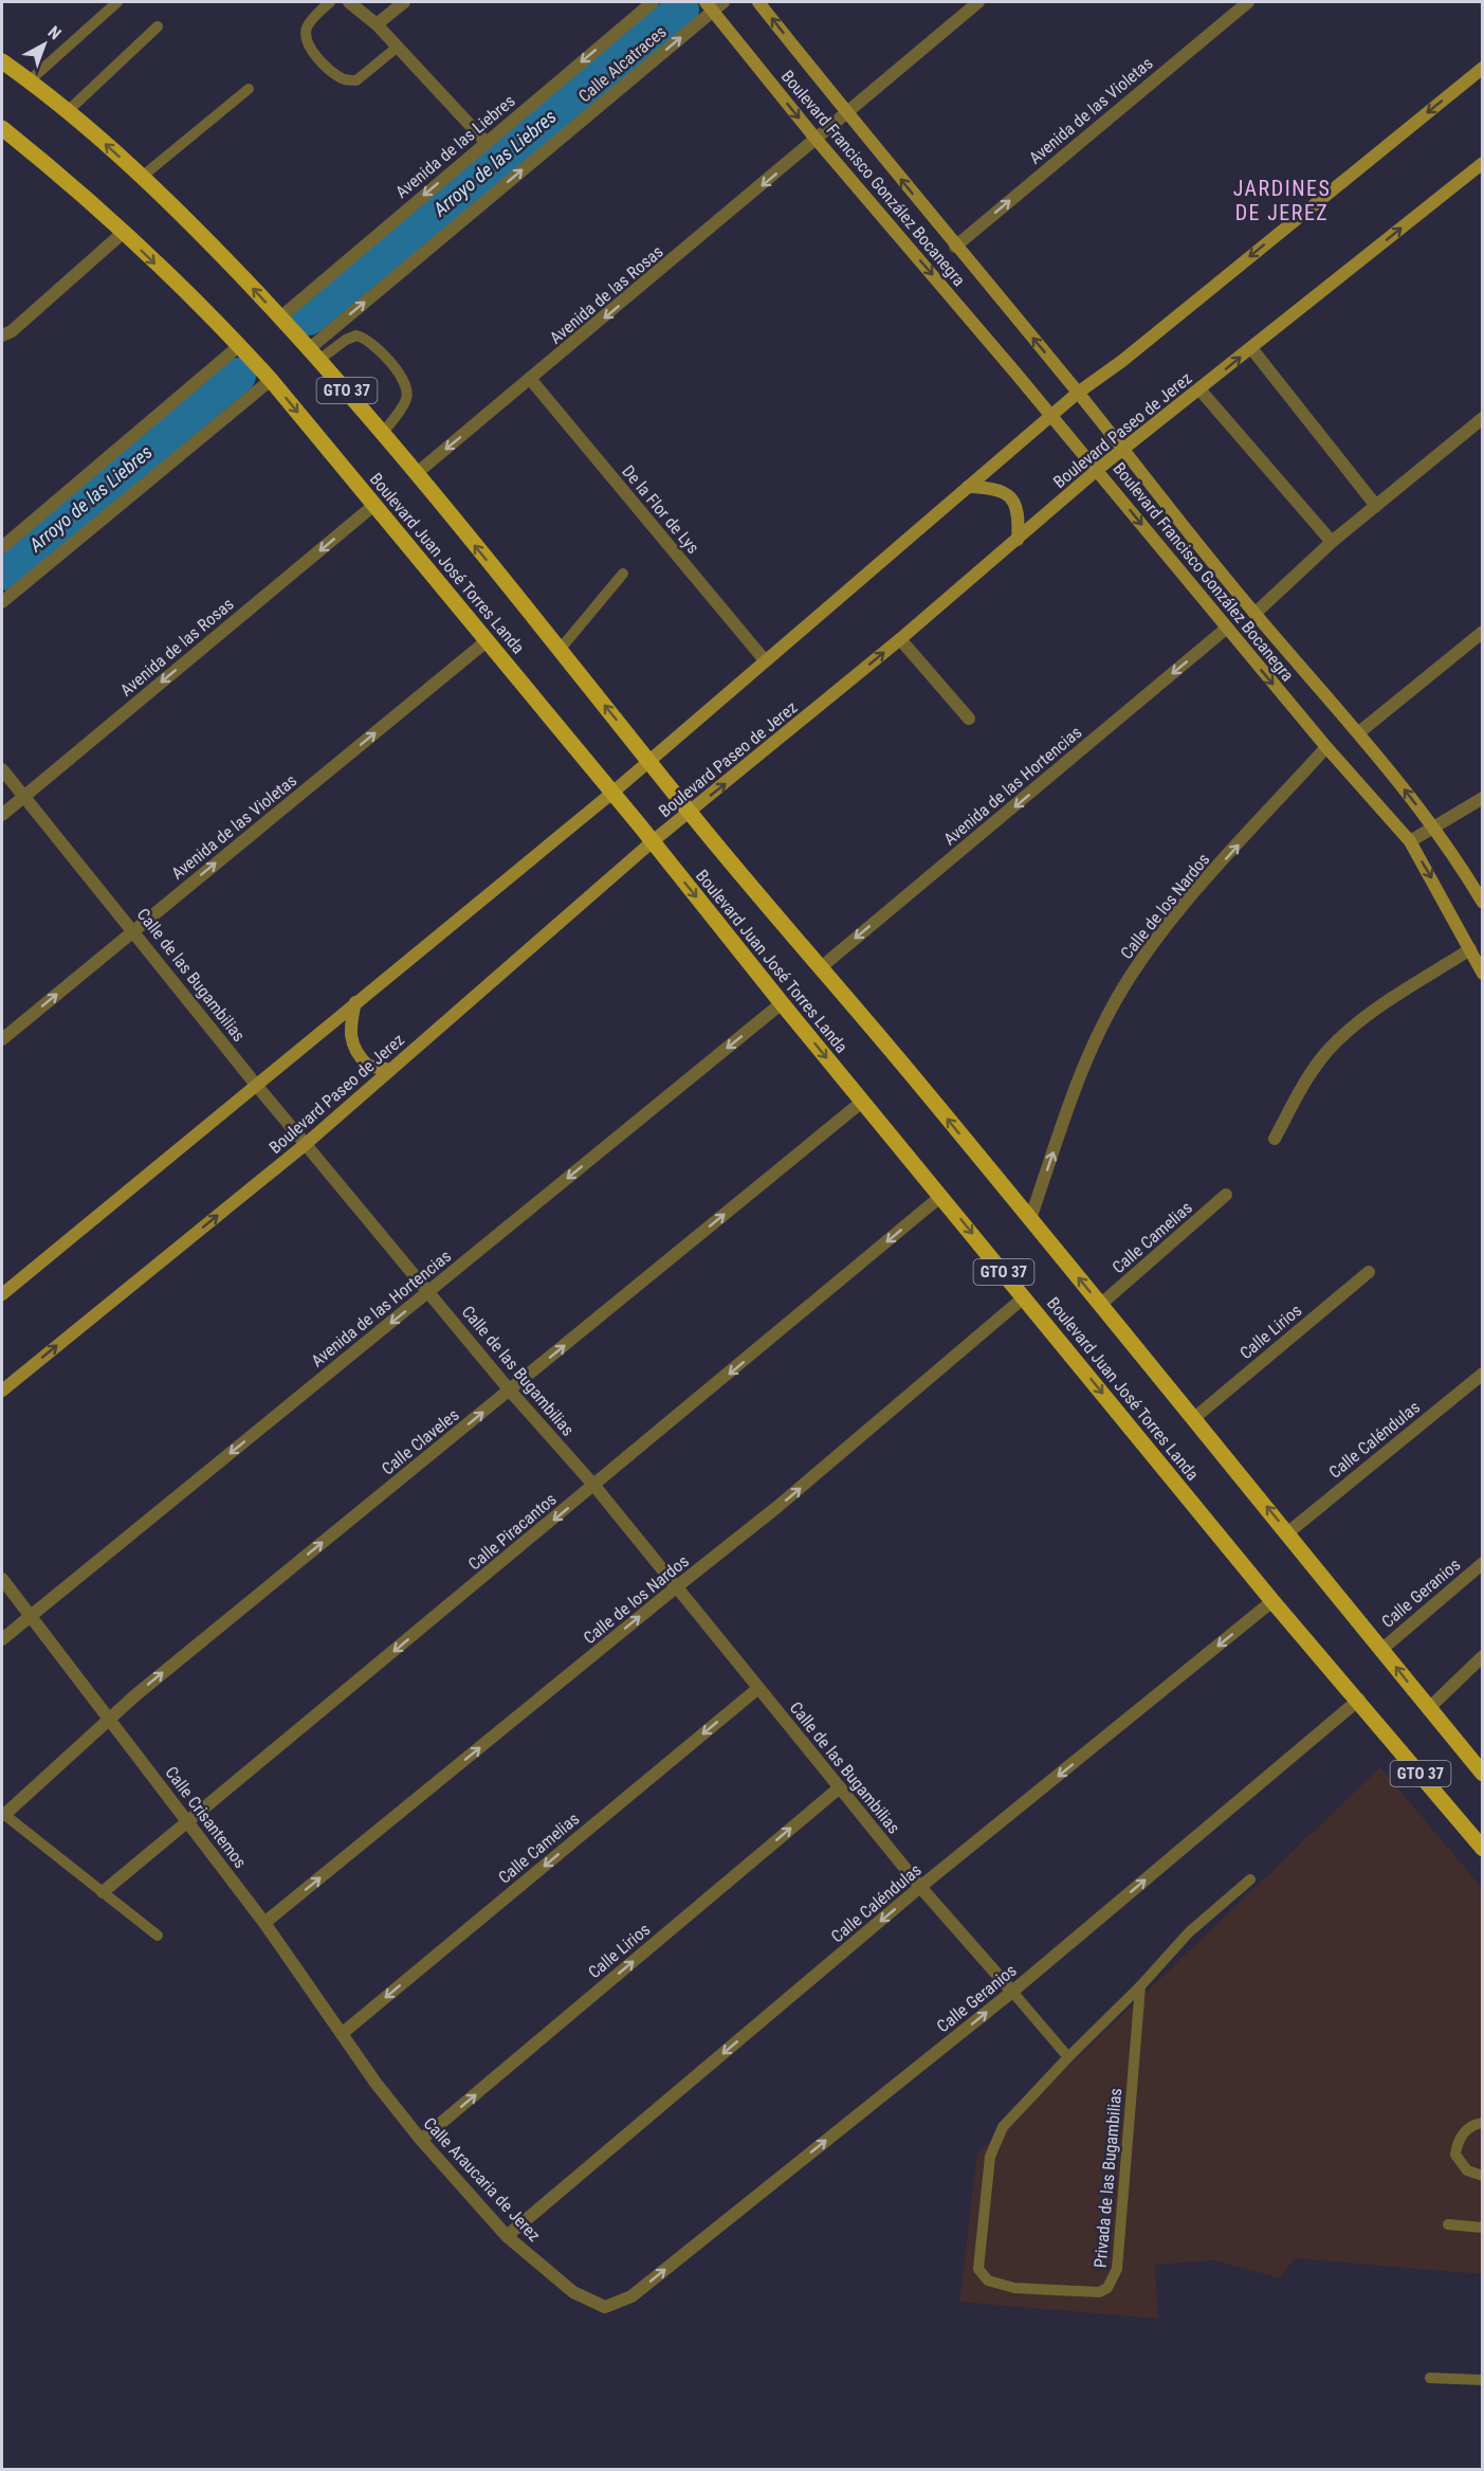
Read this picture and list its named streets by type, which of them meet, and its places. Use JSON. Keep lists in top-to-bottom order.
{
  "streets": {
    "main road": [
      "Boulevard Francisco González Bocanegra",
      "GTO 37",
      "Boulevard Paseo de Jerez",
      "Boulevard Juan José Torres Landa"
    ],
    "street": [
      "Calle Alcatraces",
      "Avenida de las Violetas",
      "Avenida de las Liebres",
      "Avenida de las Rosas",
      "De la Flor de Lys",
      "Avenida de las Hortencias",
      "Calle de los Nardos",
      "Calle de las Bugambilias",
      "Calle Camelias",
      "Calle Lirios",
      "Calle Caléndulas",
      "Calle Claveles",
      "Calle Piracantos",
      "Calle Geranios",
      "Calle Crisantemos",
      "Calle Araucaria de Jerez"
    ],
    "lane": ["Privada de las Bugambilias"]
  },
  "crossings": [
    ["Calle Alcatraces", "Boulevard Francisco González Bocanegra"],
    ["Calle Alcatraces", "Boulevard Juan José Torres Landa"],
    ["Avenida de las Violetas", "Boulevard Francisco González Bocanegra"],
    ["Avenida de las Violetas", "Boulevard Juan José Torres Landa"],
    ["Avenida de las Violetas", "Calle de las Bugambilias"],
    ["Avenida de las Liebres", "Boulevard Juan José Torres Landa"],
    ["Boulevard Francisco González Bocanegra", "Avenida de las Rosas"],
    ["Boulevard Francisco González Bocanegra", "Boulevard Paseo de Jerez"],
    ["Boulevard Francisco González Bocanegra", "Avenida de las Hortencias"],
    ["Boulevard Francisco González Bocanegra", "Calle de los Nardos"],
    ["Avenida de las Rosas", "De la Flor de Lys"],
    ["Avenida de las Rosas", "Boulevard Juan José Torres Landa"],
    ["Avenida de las Rosas", "Calle de las Bugambilias"],
    ["Boulevard Paseo de Jerez", "Boulevard Juan José Torres Landa"],
    ["Boulevard Paseo de Jerez", "Calle de las Bugambilias"],
    ["Boulevard Juan José Torres Landa", "Avenida de las Hortencias"],
    ["Boulevard Juan José Torres Landa", "Calle de los Nardos"],
    ["Boulevard Juan José Torres Landa", "Calle Camelias"],
    ["Boulevard Juan José Torres Landa", "Calle Lirios"],
    ["Boulevard Juan José Torres Landa", "Calle Caléndulas"],
    ["Boulevard Juan José Torres Landa", "Calle Claveles"],
    ["Boulevard Juan José Torres Landa", "Calle Piracantos"],
    ["Boulevard Juan José Torres Landa", "Calle Geranios"],
    ["Avenida de las Hortencias", "Calle de las Bugambilias"],
    ["Avenida de las Hortencias", "Calle Crisantemos"],
    ["Calle de los Nardos", "Calle de las Bugambilias"],
    ["Calle de los Nardos", "Calle Crisantemos"],
    ["Calle de las Bugambilias", "Calle Camelias"],
    ["Calle de las Bugambilias", "Calle Lirios"],
    ["Calle de las Bugambilias", "Calle Caléndulas"],
    ["Calle de las Bugambilias", "Calle Claveles"],
    ["Calle de las Bugambilias", "Calle Piracantos"],
    ["Calle de las Bugambilias", "Calle Geranios"],
    ["Calle Camelias", "Calle Crisantemos"],
    ["Calle Lirios", "Calle Araucaria de Jerez"],
    ["Calle Caléndulas", "Calle Araucaria de Jerez"],
    ["Calle Claveles", "Calle Crisantemos"],
    ["Calle Piracantos", "Calle Crisantemos"],
    ["Calle Geranios", "Calle Araucaria de Jerez"],
    ["Calle Crisantemos", "Calle Araucaria de Jerez"]
  ],
  "one_way": [
    "Calle Alcatraces",
    "Avenida de las Violetas",
    "Avenida de las Liebres",
    "Avenida de las Rosas",
    "Avenida de las Hortencias",
    "Calle de los Nardos",
    "Calle Camelias",
    "Calle Lirios",
    "Calle Caléndulas",
    "Calle Claveles",
    "Calle Piracantos",
    "Calle Geranios"
  ],
  "districts": ["JARDINES DE JEREZ"],
  "water": ["Arroyo de las Liebres"],
  "north": "top right"
}
